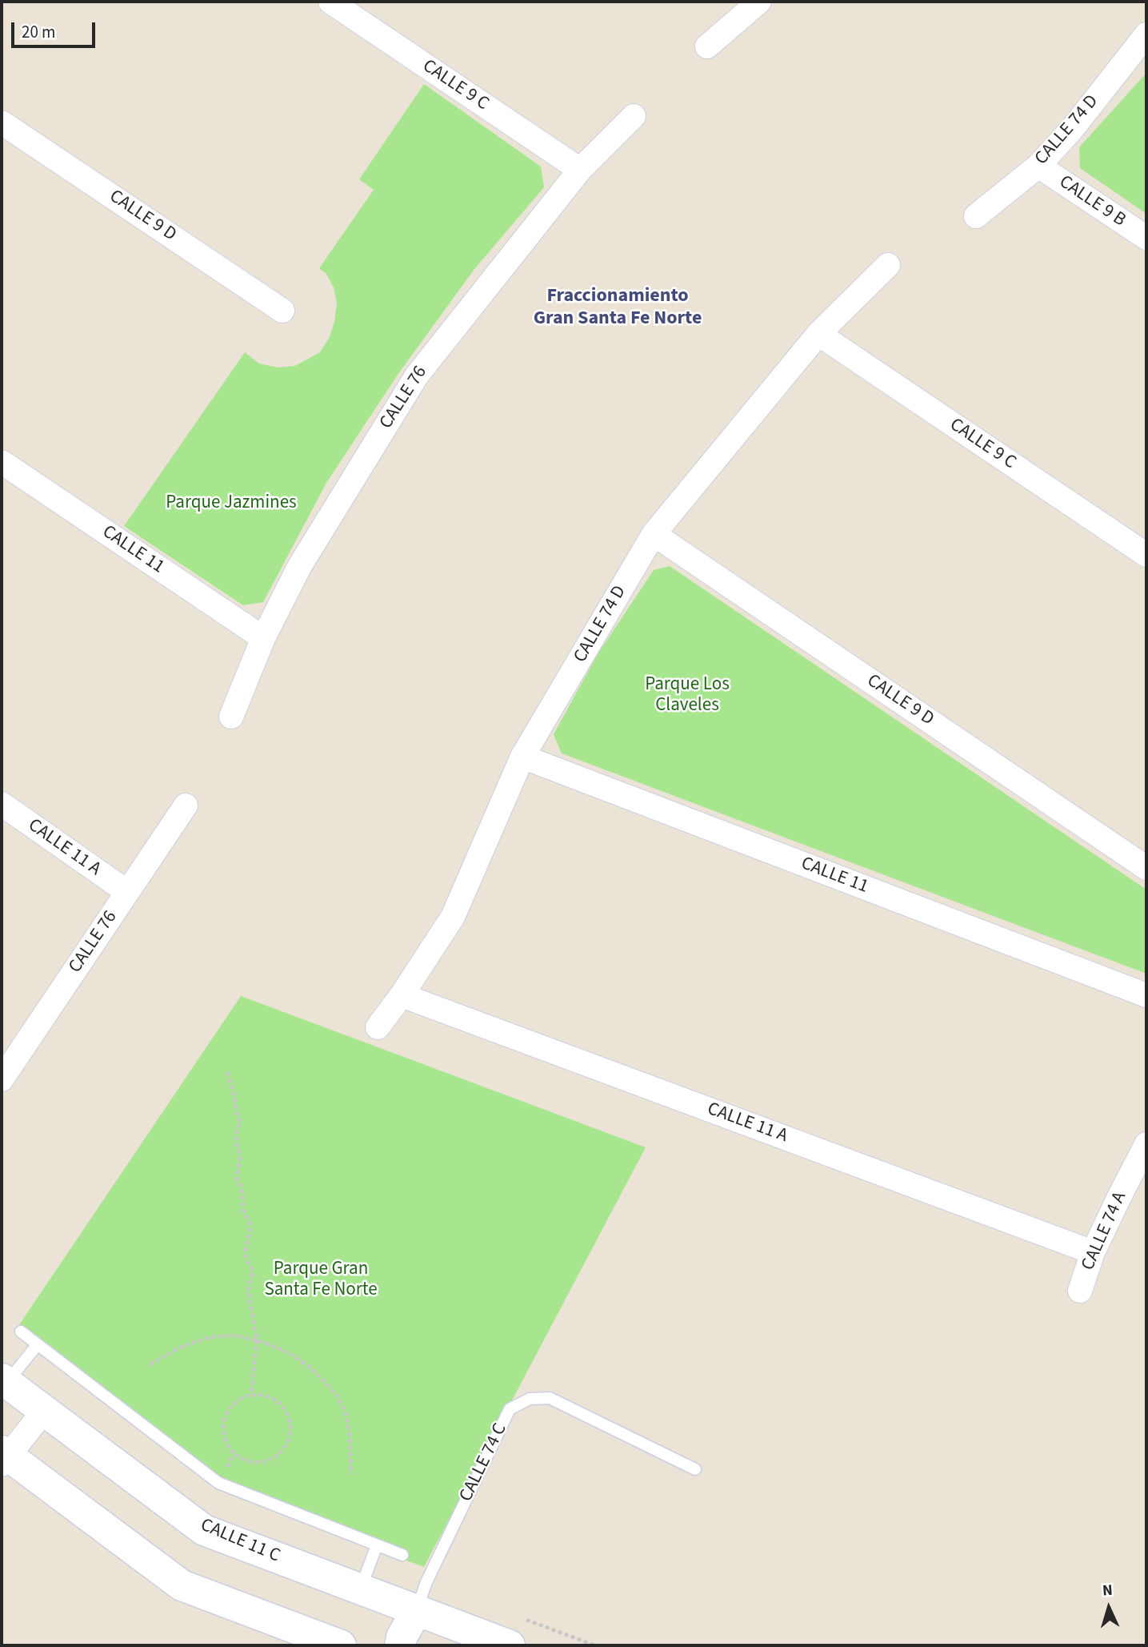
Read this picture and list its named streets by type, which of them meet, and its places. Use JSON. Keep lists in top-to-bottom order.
{
  "streets": {
    "main road": ["CALLE 11 C"],
    "street": [
      "CALLE 9 C",
      "CALLE 74 D",
      "CALLE 9 B",
      "CALLE 9 D",
      "CALLE 76",
      "CALLE 11",
      "CALLE 11 A",
      "CALLE 74 A"
    ],
    "lane": ["CALLE 74 C"]
  },
  "crossings": [
    ["CALLE 9 C", "CALLE 74 D"],
    ["CALLE 9 C", "CALLE 76"],
    ["CALLE 74 D", "CALLE 9 B"],
    ["CALLE 74 D", "CALLE 9 D"],
    ["CALLE 74 D", "CALLE 11"],
    ["CALLE 74 D", "CALLE 11 A"],
    ["CALLE 76", "CALLE 11"],
    ["CALLE 76", "CALLE 11 A"],
    ["CALLE 11 A", "CALLE 74 A"],
    ["CALLE 74 C", "CALLE 11 C"]
  ],
  "districts": ["Fraccionamiento Gran Santa Fe Norte"],
  "parks": ["Parque Jazmines", "Parque Los Claveles", "Parque Gran Santa Fe Norte"],
  "scale_bar": "20 m",
  "north": "top"
}
